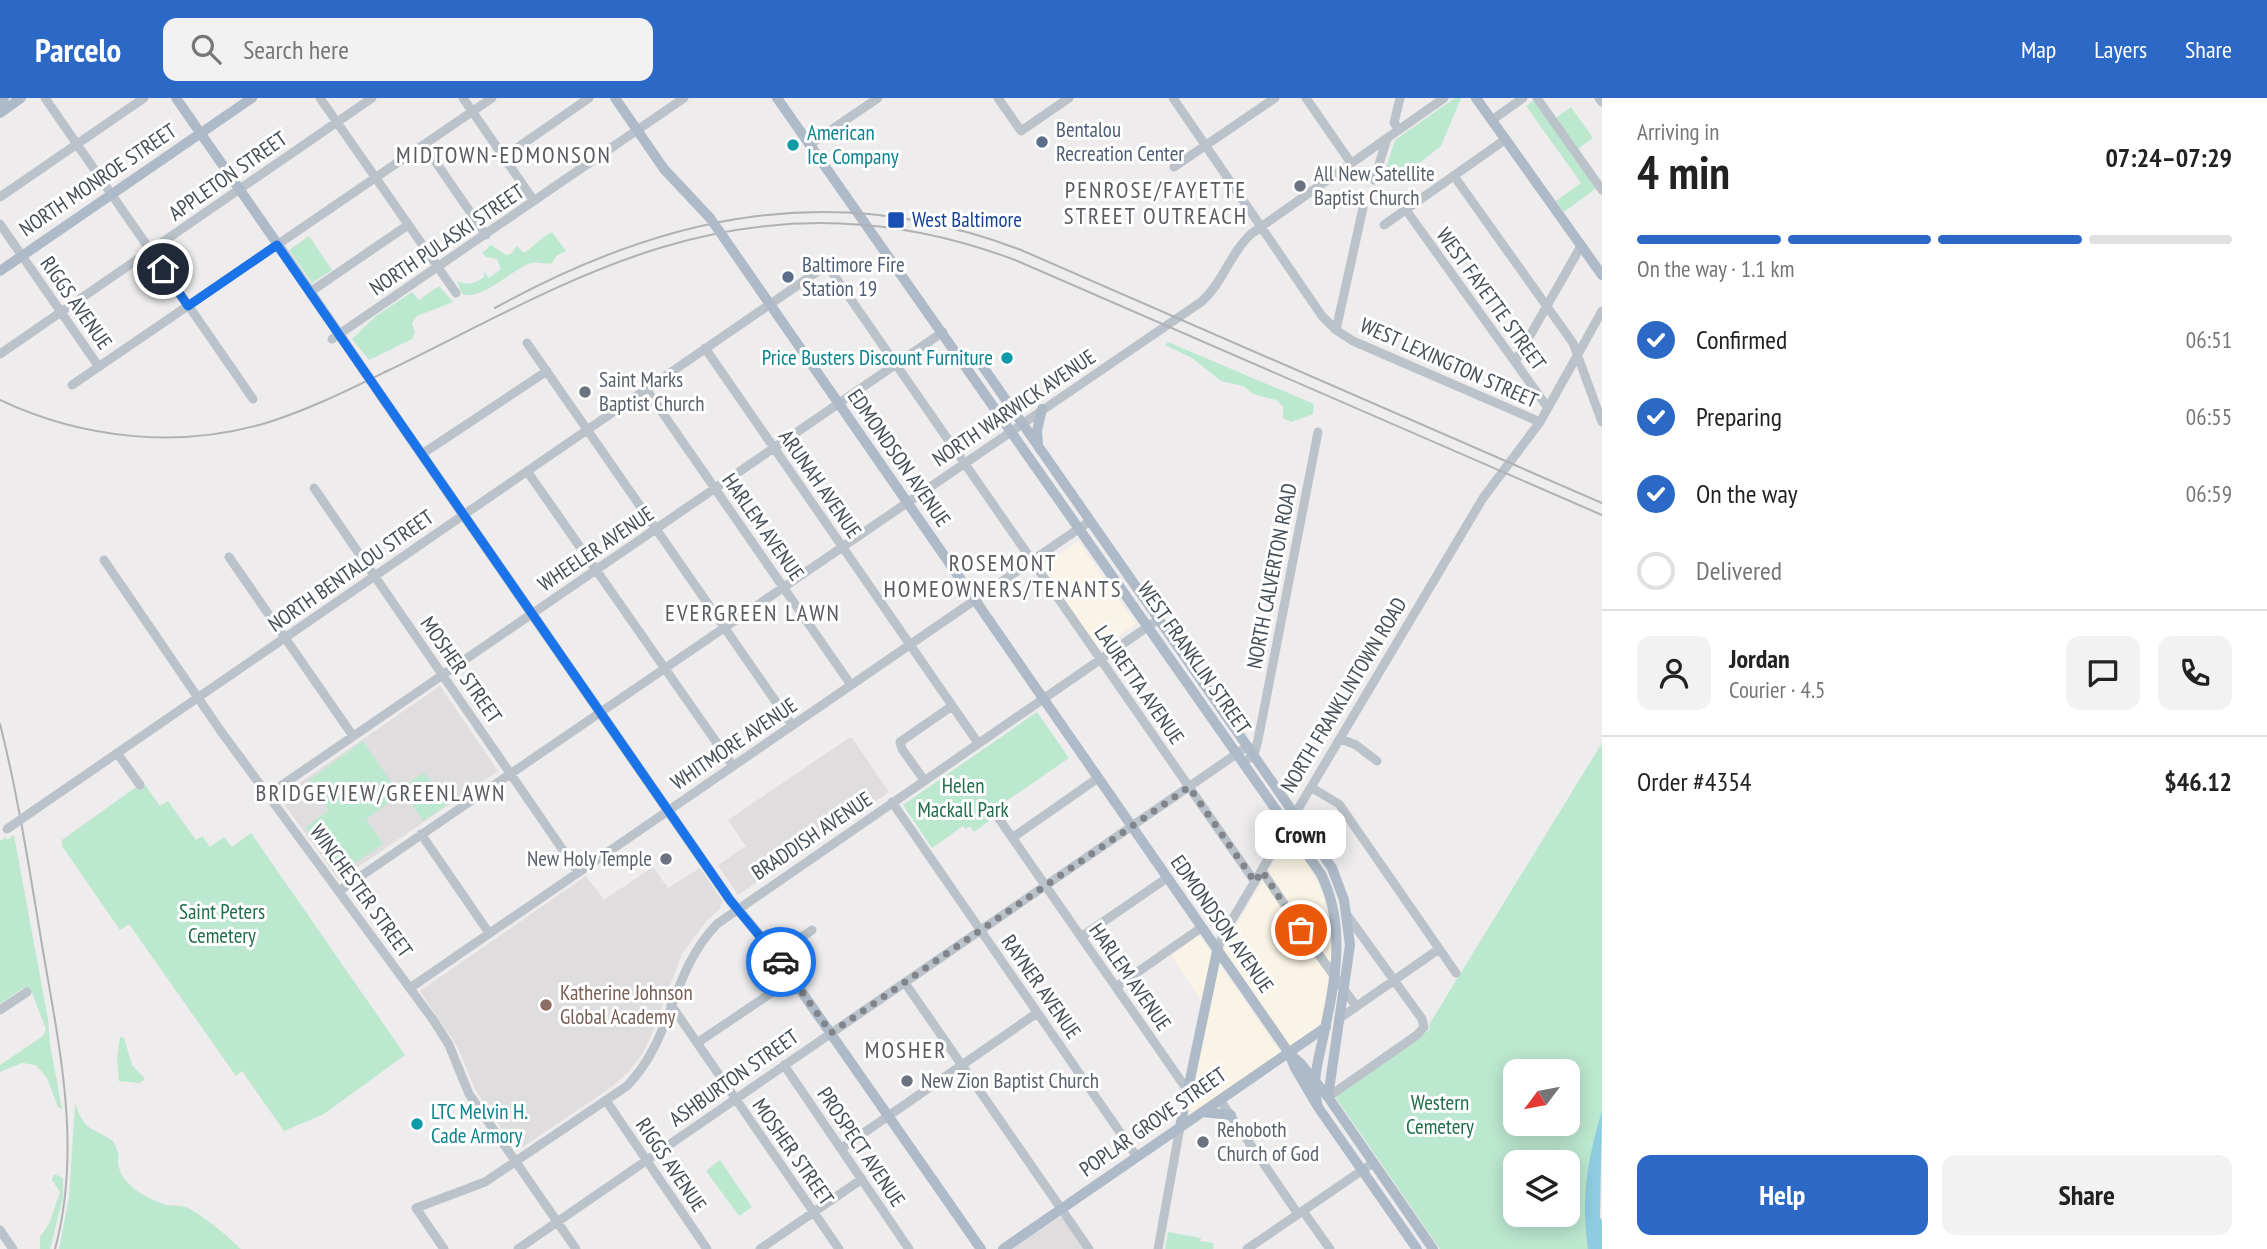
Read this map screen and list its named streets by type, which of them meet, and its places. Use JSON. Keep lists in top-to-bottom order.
{
  "streets": {
    "main road": [
      "NORTH MONROE STREET",
      "EDMONDSON AVENUE",
      "WEST FRANKLIN STREET",
      "NORTH FRANKLINTOWN ROAD",
      "POPLAR GROVE STREET"
    ],
    "street": [
      "APPLETON STREET",
      "NORTH PULASKI STREET",
      "WEST FAYETTE STREET",
      "RIGGS AVENUE",
      "WEST LEXINGTON STREET",
      "NORTH WARWICK AVENUE",
      "ARUNAH AVENUE",
      "HARLEM AVENUE",
      "WHEELER AVENUE",
      "NORTH BENTALOU STREET",
      "NORTH CALVERTON ROAD",
      "MOSHER STREET",
      "LAURETTA AVENUE",
      "WHITMORE AVENUE",
      "BRADDISH AVENUE",
      "WINCHESTER STREET",
      "RAYNER AVENUE",
      "ASHBURTON STREET",
      "PROSPECT AVENUE"
    ]
  },
  "crossings": [
    ["APPLETON STREET", "RIGGS AVENUE"],
    ["NORTH MONROE STREET", "RIGGS AVENUE"],
    ["NORTH PULASKI STREET", "EDMONDSON AVENUE"],
    ["WEST FAYETTE STREET", "NORTH FRANKLINTOWN ROAD"],
    ["RIGGS AVENUE", "BRADDISH AVENUE"],
    ["RIGGS AVENUE", "ASHBURTON STREET"],
    ["WEST LEXINGTON STREET", "NORTH WARWICK AVENUE"],
    ["WEST LEXINGTON STREET", "NORTH FRANKLINTOWN ROAD"],
    ["NORTH WARWICK AVENUE", "EDMONDSON AVENUE"],
    ["NORTH WARWICK AVENUE", "ARUNAH AVENUE"],
    ["NORTH WARWICK AVENUE", "HARLEM AVENUE"],
    ["NORTH WARWICK AVENUE", "WEST FRANKLIN STREET"],
    ["NORTH WARWICK AVENUE", "MOSHER STREET"],
    ["NORTH WARWICK AVENUE", "LAURETTA AVENUE"],
    ["NORTH WARWICK AVENUE", "WINCHESTER STREET"],
    ["EDMONDSON AVENUE", "WHEELER AVENUE"],
    ["EDMONDSON AVENUE", "NORTH BENTALOU STREET"],
    ["EDMONDSON AVENUE", "WEST FRANKLIN STREET"],
    ["EDMONDSON AVENUE", "NORTH FRANKLINTOWN ROAD"],
    ["EDMONDSON AVENUE", "WHITMORE AVENUE"],
    ["EDMONDSON AVENUE", "BRADDISH AVENUE"],
    ["EDMONDSON AVENUE", "ASHBURTON STREET"],
    ["EDMONDSON AVENUE", "POPLAR GROVE STREET"],
    ["ARUNAH AVENUE", "WHEELER AVENUE"],
    ["ARUNAH AVENUE", "NORTH BENTALOU STREET"],
    ["ARUNAH AVENUE", "WHITMORE AVENUE"],
    ["ARUNAH AVENUE", "BRADDISH AVENUE"],
    ["HARLEM AVENUE", "WHEELER AVENUE"],
    ["HARLEM AVENUE", "NORTH BENTALOU STREET"],
    ["HARLEM AVENUE", "NORTH FRANKLINTOWN ROAD"],
    ["HARLEM AVENUE", "WHITMORE AVENUE"],
    ["HARLEM AVENUE", "ASHBURTON STREET"],
    ["WHEELER AVENUE", "WEST FRANKLIN STREET"],
    ["WHEELER AVENUE", "MOSHER STREET"],
    ["WHEELER AVENUE", "LAURETTA AVENUE"],
    ["WHEELER AVENUE", "WINCHESTER STREET"],
    ["NORTH BENTALOU STREET", "MOSHER STREET"],
    ["NORTH BENTALOU STREET", "LAURETTA AVENUE"],
    ["NORTH BENTALOU STREET", "WINCHESTER STREET"],
    ["NORTH CALVERTON ROAD", "WEST FRANKLIN STREET"],
    ["WEST FRANKLIN STREET", "NORTH FRANKLINTOWN ROAD"],
    ["WEST FRANKLIN STREET", "WHITMORE AVENUE"],
    ["WEST FRANKLIN STREET", "BRADDISH AVENUE"],
    ["WEST FRANKLIN STREET", "ASHBURTON STREET"],
    ["WEST FRANKLIN STREET", "POPLAR GROVE STREET"],
    ["MOSHER STREET", "WHITMORE AVENUE"],
    ["MOSHER STREET", "BRADDISH AVENUE"],
    ["MOSHER STREET", "ASHBURTON STREET"],
    ["LAURETTA AVENUE", "NORTH FRANKLINTOWN ROAD"],
    ["LAURETTA AVENUE", "WHITMORE AVENUE"],
    ["LAURETTA AVENUE", "BRADDISH AVENUE"],
    ["LAURETTA AVENUE", "ASHBURTON STREET"],
    ["NORTH FRANKLINTOWN ROAD", "POPLAR GROVE STREET"],
    ["WHITMORE AVENUE", "WINCHESTER STREET"],
    ["BRADDISH AVENUE", "WINCHESTER STREET"],
    ["BRADDISH AVENUE", "RAYNER AVENUE"],
    ["WINCHESTER STREET", "ASHBURTON STREET"],
    ["RAYNER AVENUE", "ASHBURTON STREET"],
    ["RAYNER AVENUE", "POPLAR GROVE STREET"],
    ["ASHBURTON STREET", "PROSPECT AVENUE"]
  ],
  "districts": [
    "MIDTOWN-EDMONSON",
    "PENROSE/FAYETTE STREET OUTREACH",
    "ROSEMONT HOMEOWNERS/TENANTS",
    "EVERGREEN LAWN",
    "BRIDGEVIEW/GREENLAWN",
    "MOSHER"
  ],
  "parks": ["Helen Mackall Park", "Saint Peters Cemetery", "Western Cemetery"],
  "places": {
    "other": [
      "Bentalou Recreation Center",
      "American Ice Company",
      "All New Satellite Baptist Church",
      "Baltimore Fire Station 19",
      "Price Busters Discount Furniture",
      "Saint Marks Baptist Church",
      "New Holy Temple",
      "Crown",
      "Katherine Johnson Global Academy",
      "New Zion Baptist Church",
      "LTC Melvin H. Cade Armory",
      "Rehoboth Church of God"
    ],
    "transit": ["West Baltimore"]
  },
  "north": "bottom left",
  "page": {
    "header": "Parcelo",
    "search": "Search here",
    "nav": ["Map", "Layers", "Share"],
    "heading": ["4 min", "Arriving in", "07:24–07:29"],
    "panel": [
      "Jordan",
      "Courier · 4.5",
      "Order #4354",
      "$46.12"
    ],
    "bar": "On the way · 1.1 km",
    "list": [
      ["Confirmed", "06:51"],
      ["Preparing", "06:55"],
      ["On the way", "06:59"],
      "Delivered"
    ],
    "bubble": "Crown",
    "buttons": ["Help", "Share"]
  }
}
